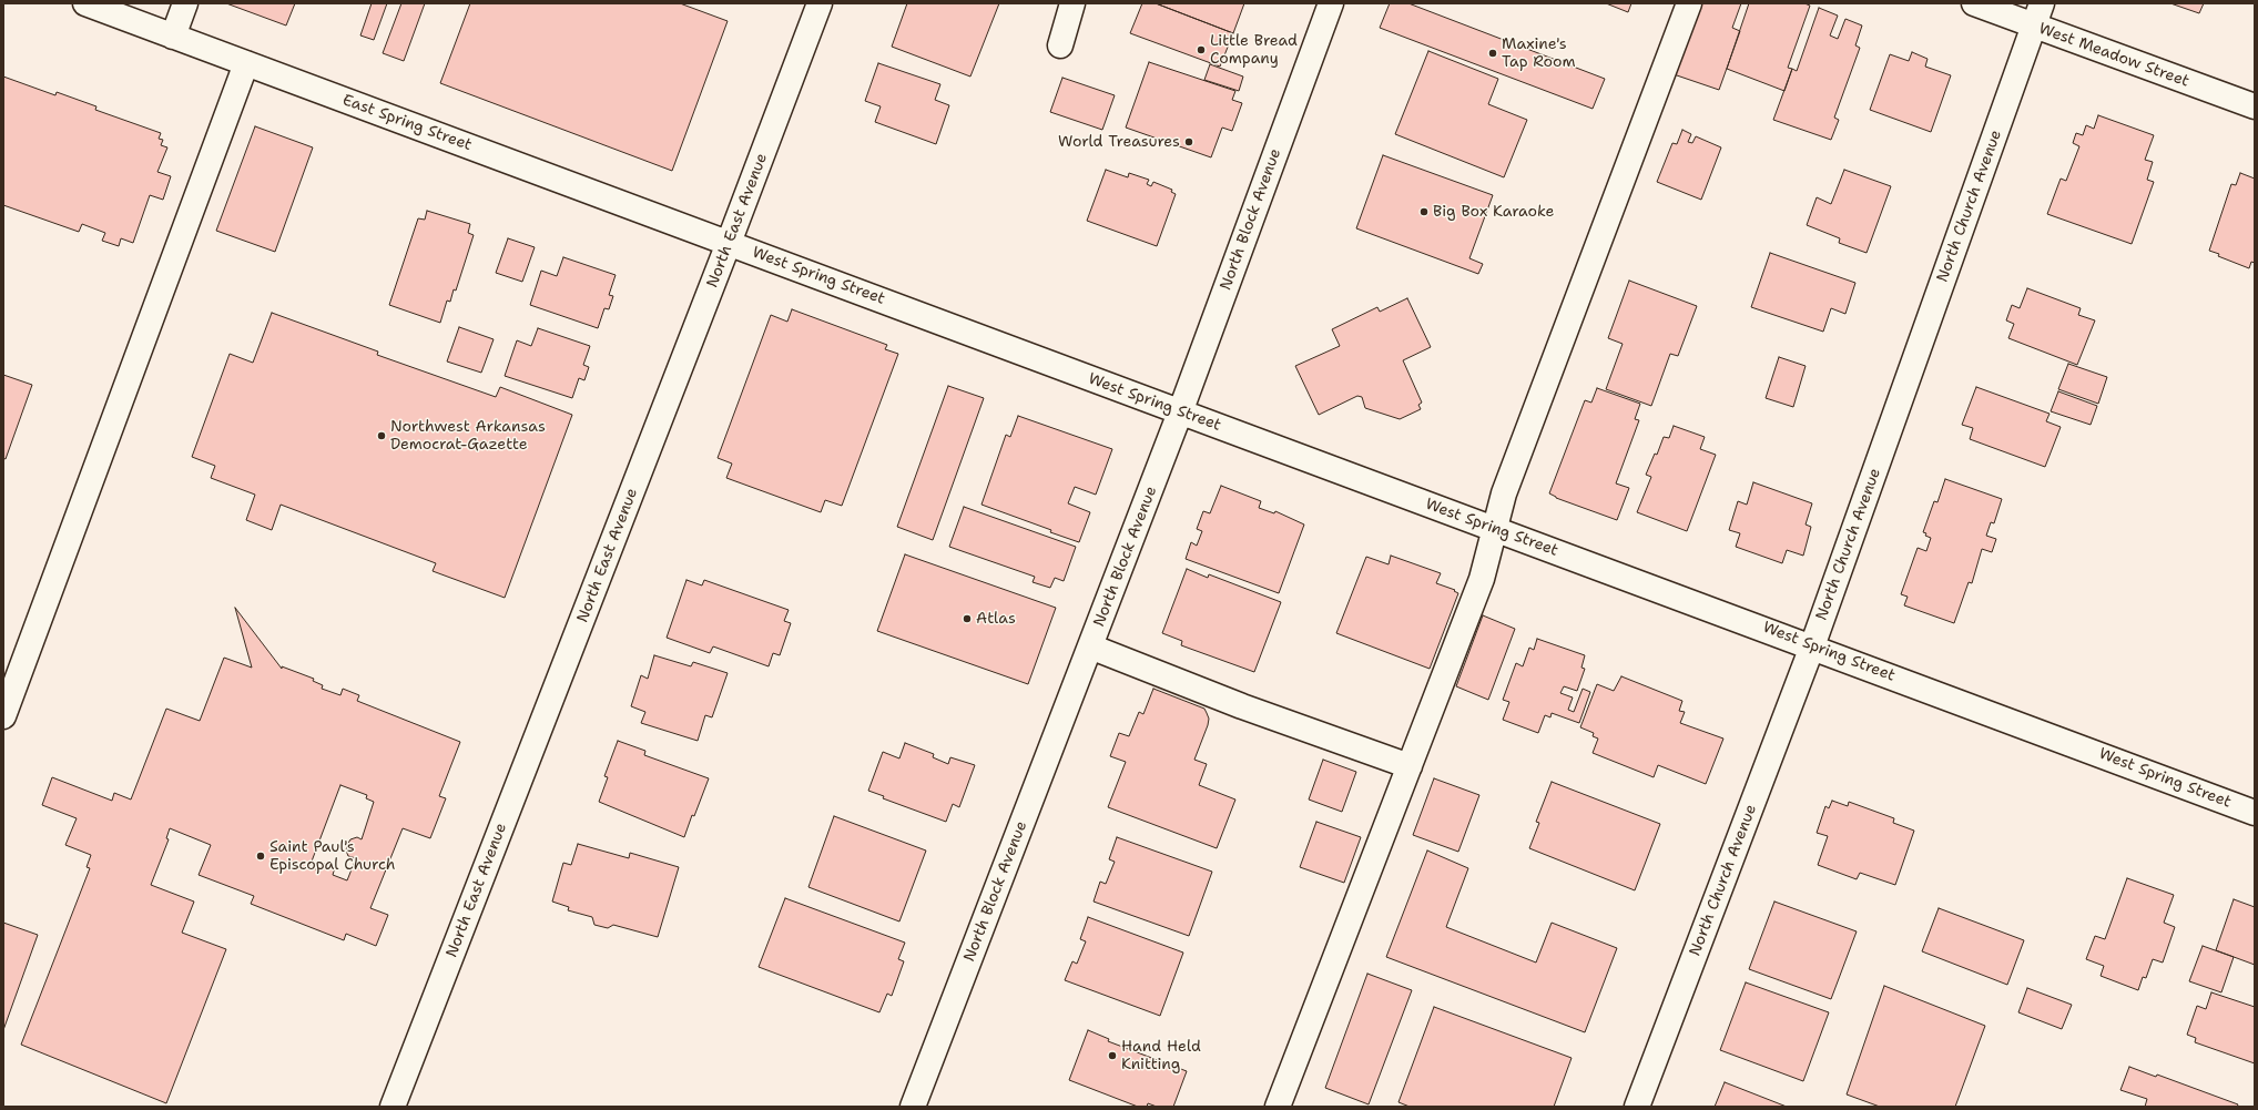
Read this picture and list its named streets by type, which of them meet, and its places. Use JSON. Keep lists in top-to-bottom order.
{
  "streets": {
    "street": [
      "West Meadow Street",
      "East Spring Street",
      "North Church Avenue",
      "North Block Avenue",
      "North East Avenue",
      "West Spring Street"
    ]
  },
  "crossings": [
    ["West Meadow Street", "North Church Avenue"],
    ["East Spring Street", "North East Avenue"],
    ["East Spring Street", "West Spring Street"],
    ["North Church Avenue", "West Spring Street"],
    ["North Block Avenue", "West Spring Street"],
    ["North East Avenue", "West Spring Street"]
  ],
  "places": [
    "Little Bread Company",
    "Maxine's Tap Room",
    "World Treasures",
    "Big Box Karaoke",
    "Northwest Arkansas Democrat-Gazette",
    "Atlas",
    "Saint Paul's Episcopal Church",
    "Hand Held Knitting"
  ]
}
